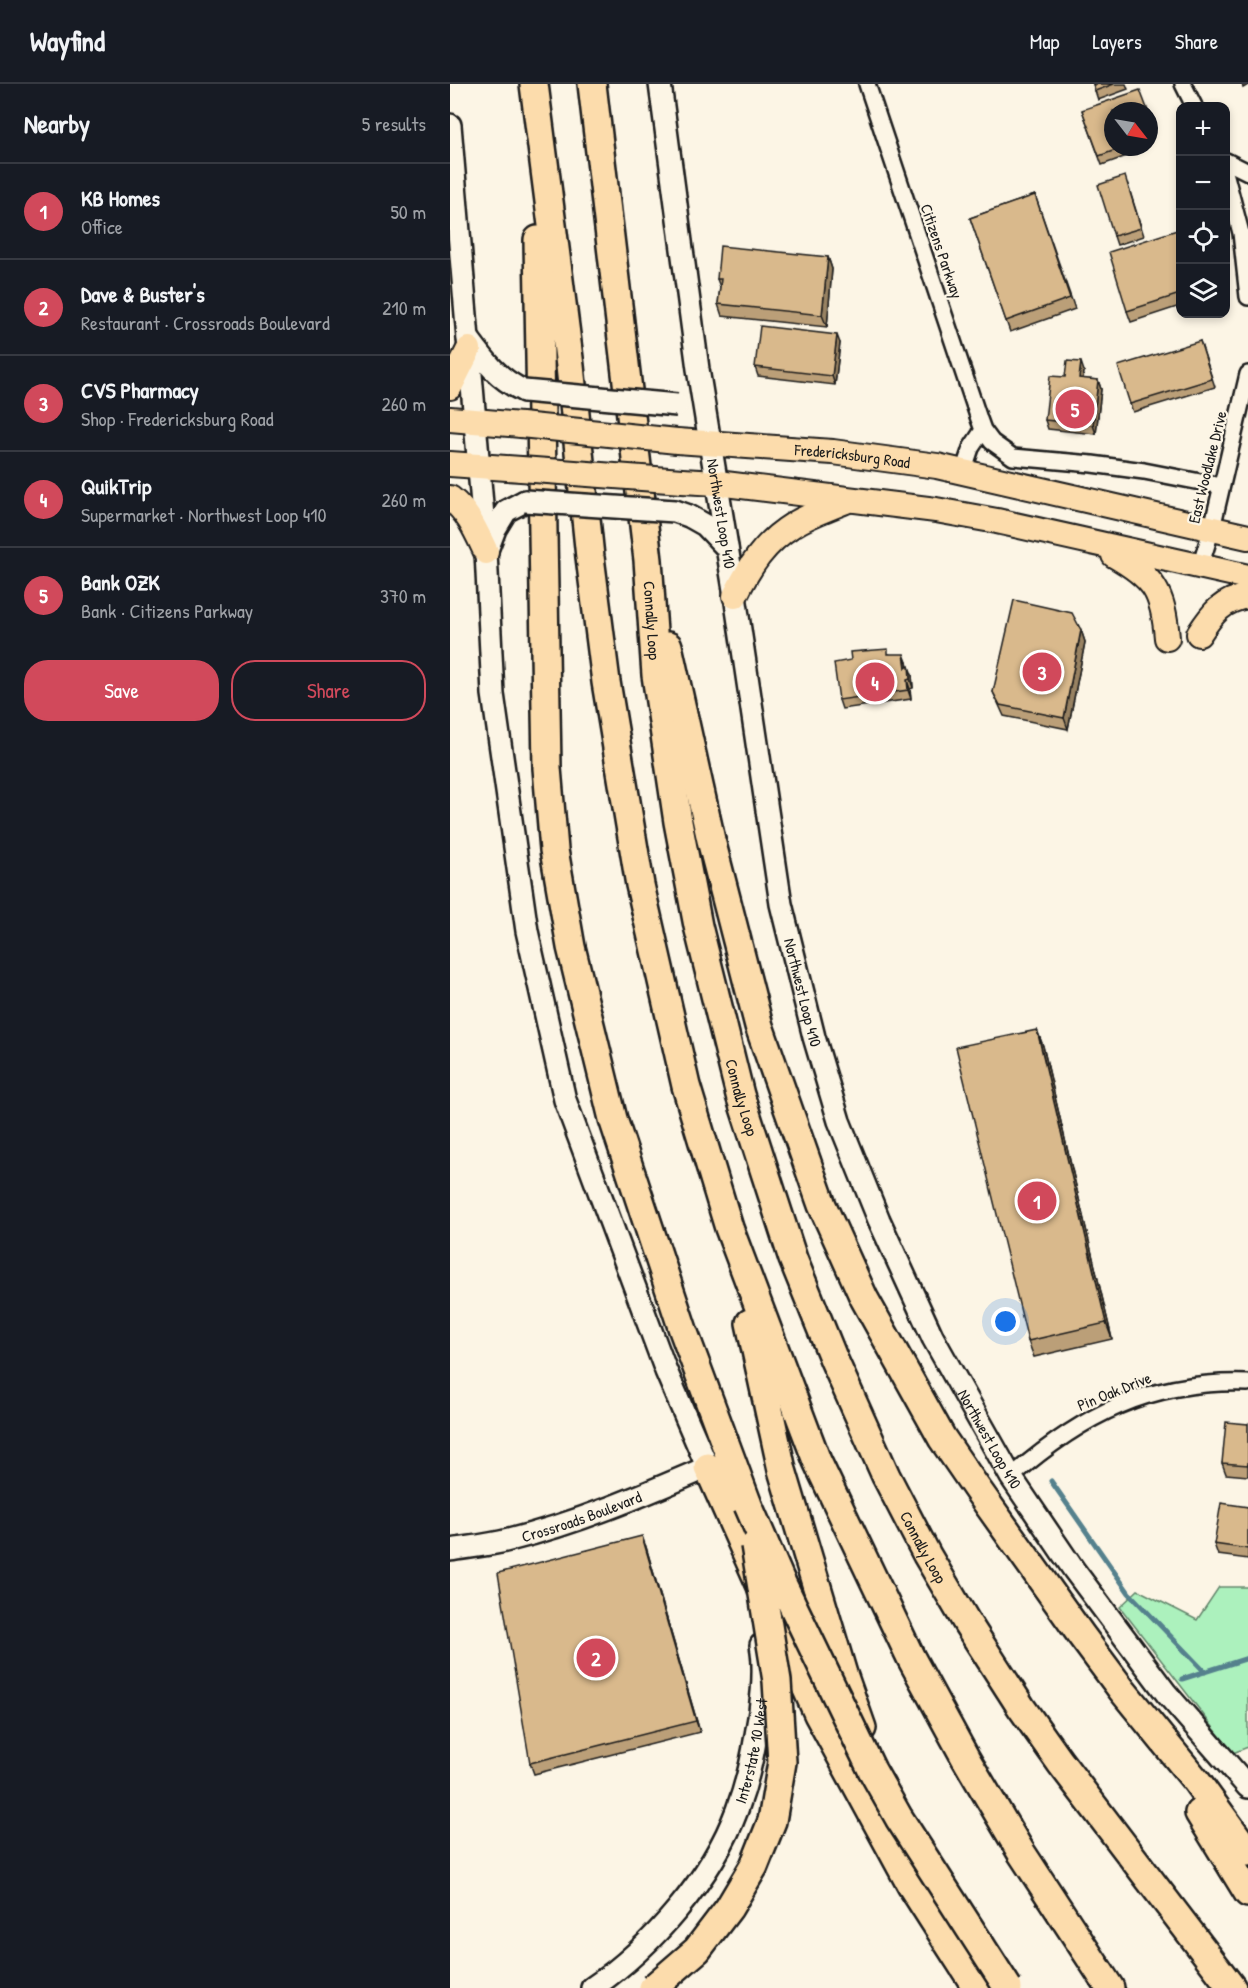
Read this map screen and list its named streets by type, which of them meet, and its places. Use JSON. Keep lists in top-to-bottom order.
{
  "streets": {
    "highway": ["Connally Loop"],
    "main road": [
      "Fredericksburg Road",
      "Northwest Loop 410",
      "Crossroads Boulevard",
      "Interstate 10 West"
    ],
    "street": ["Citizens Parkway", "East Woodlake Drive", "Pin Oak Drive"]
  },
  "crossings": [
    ["Citizens Parkway", "East Woodlake Drive"],
    ["Fredericksburg Road", "East Woodlake Drive"],
    ["Fredericksburg Road", "Northwest Loop 410"],
    ["Northwest Loop 410", "Pin Oak Drive"],
    ["Crossroads Boulevard", "Interstate 10 West"]
  ],
  "north": "bottom right",
  "page": {
    "header": "Wayfind",
    "nav": ["Map", "Layers", "Share"],
    "heading": ["Nearby", "5 results"],
    "map_buttons": ["+", "−"],
    "list": [
      {
        "mark": "1",
        "name": "KB Homes",
        "note": "Office",
        "value": "50 m"
      },
      {
        "mark": "2",
        "name": "Dave & Buster's",
        "note": "Restaurant · Crossroads Boulevard",
        "value": "210 m"
      },
      {
        "mark": "3",
        "name": "CVS Pharmacy",
        "note": "Shop · Fredericksburg Road",
        "value": "260 m"
      },
      {
        "mark": "4",
        "name": "QuikTrip",
        "note": "Supermarket · Northwest Loop 410",
        "value": "260 m"
      },
      {
        "mark": "5",
        "name": "Bank OZK",
        "note": "Bank · Citizens Parkway",
        "value": "370 m"
      }
    ],
    "pins": [
      "5",
      "3",
      "4",
      "1",
      "2"
    ],
    "buttons": ["Save", "Share"]
  }
}
